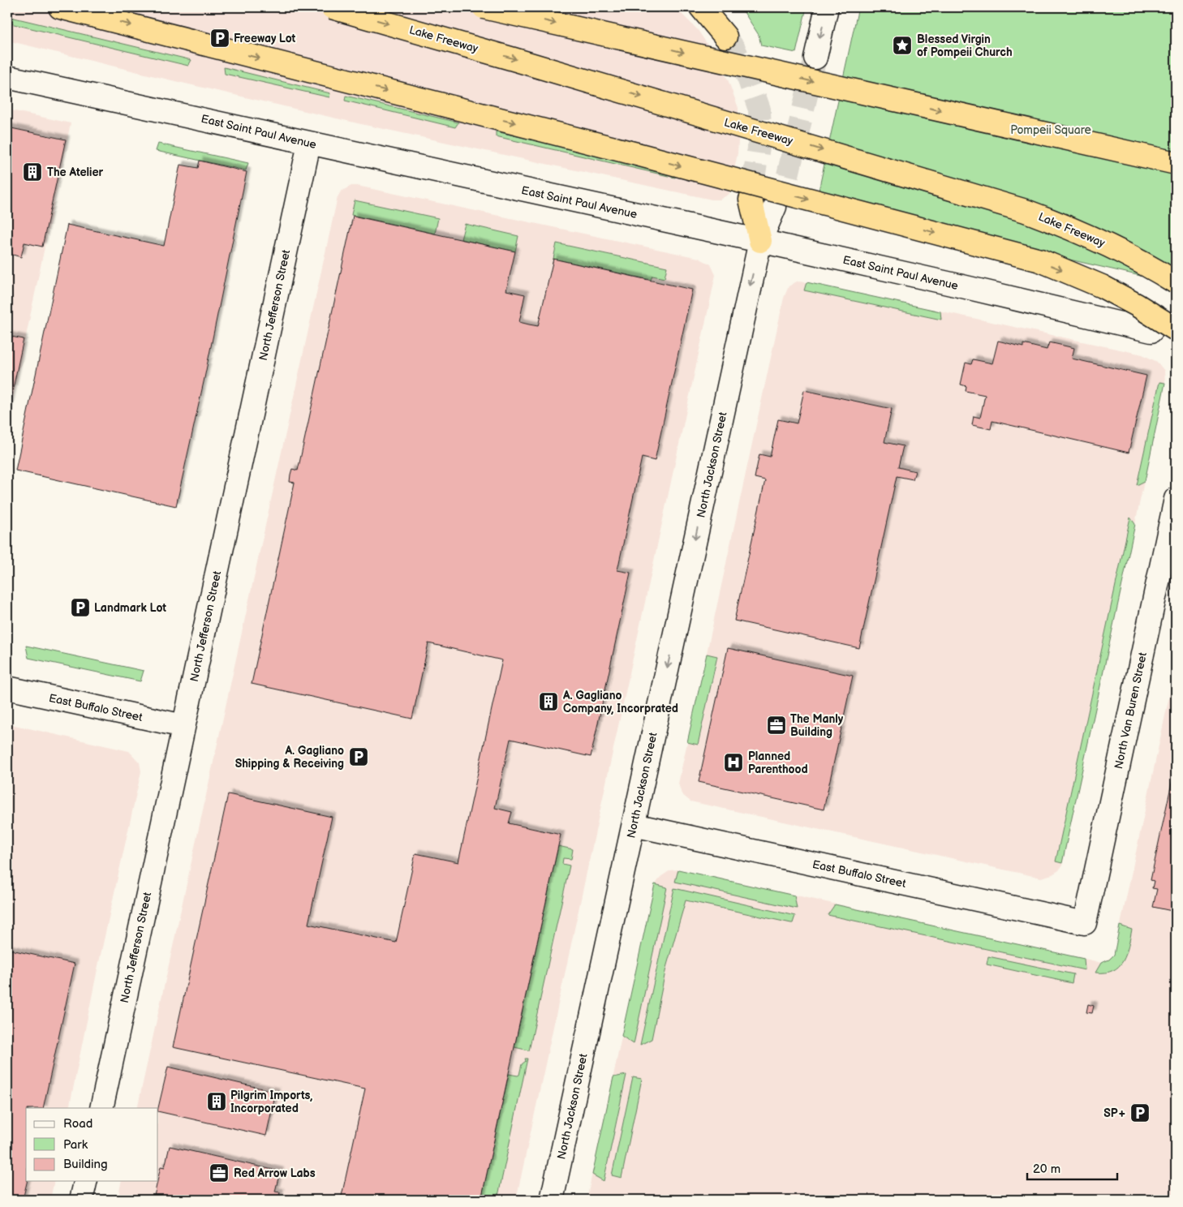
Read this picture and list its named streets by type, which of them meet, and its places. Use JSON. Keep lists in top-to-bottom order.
{
  "streets": {
    "highway": ["Lake Freeway"],
    "street": [
      "East Saint Paul Avenue",
      "North Jefferson Street",
      "North Jackson Street",
      "East Buffalo Street",
      "North Van Buren Street"
    ]
  },
  "crossings": [
    ["East Saint Paul Avenue", "North Jefferson Street"],
    ["East Saint Paul Avenue", "North Jackson Street"],
    ["North Jefferson Street", "East Buffalo Street"],
    ["North Jackson Street", "East Buffalo Street"],
    ["East Buffalo Street", "North Van Buren Street"]
  ],
  "one_way": ["North Jackson Street"],
  "parks": ["Pompeii Square"],
  "places": {
    "parking": [
      "Freeway Lot",
      "Landmark Lot",
      "A. Gagliano Shipping & Receiving",
      "SP+"
    ],
    "place": ["Blessed Virgin of Pompeii Church"],
    "building": ["The Atelier", "A. Gagliano Company, Incorprated", "Pilgrim Imports, Incorporated"],
    "office": ["The Manly Building", "Red Arrow Labs"],
    "hospital": ["Planned Parenthood"]
  },
  "legend": ["Road", "Park", "Building"],
  "scale_bar": "20 m"
}
